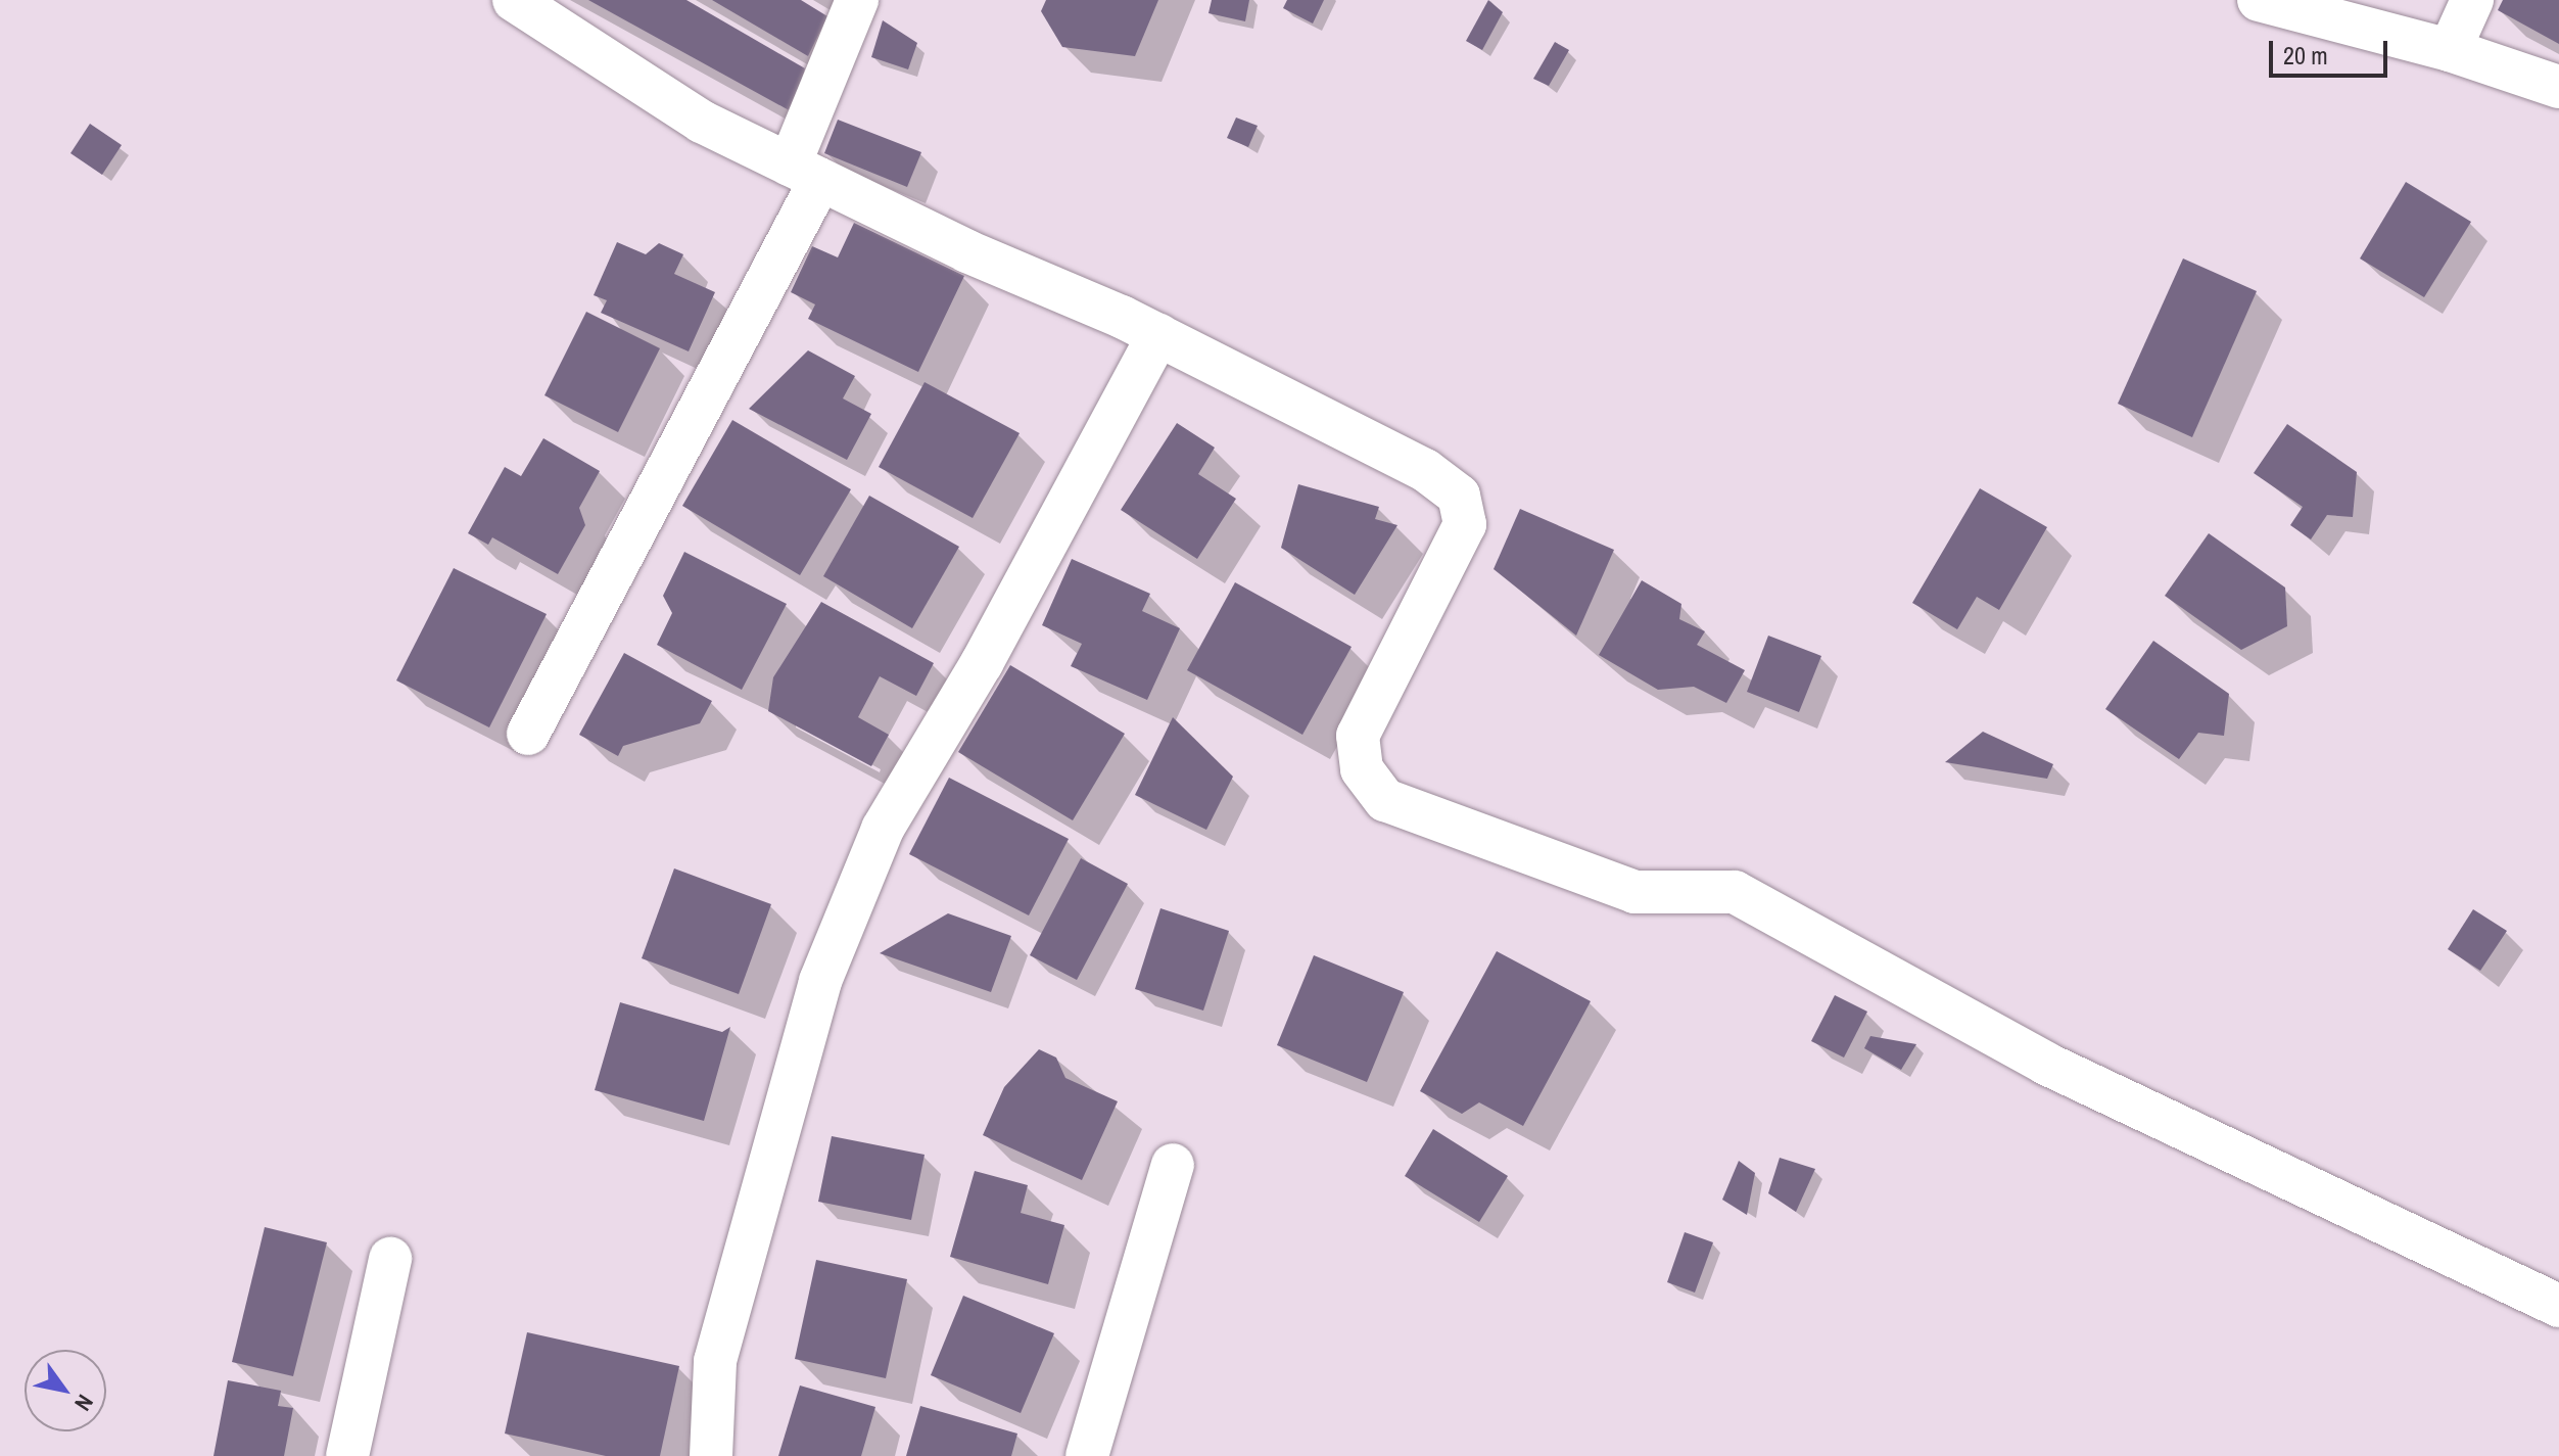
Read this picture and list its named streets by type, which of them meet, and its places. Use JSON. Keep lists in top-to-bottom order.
{
  "scale_bar": "20 m",
  "north": "bottom right"
}
